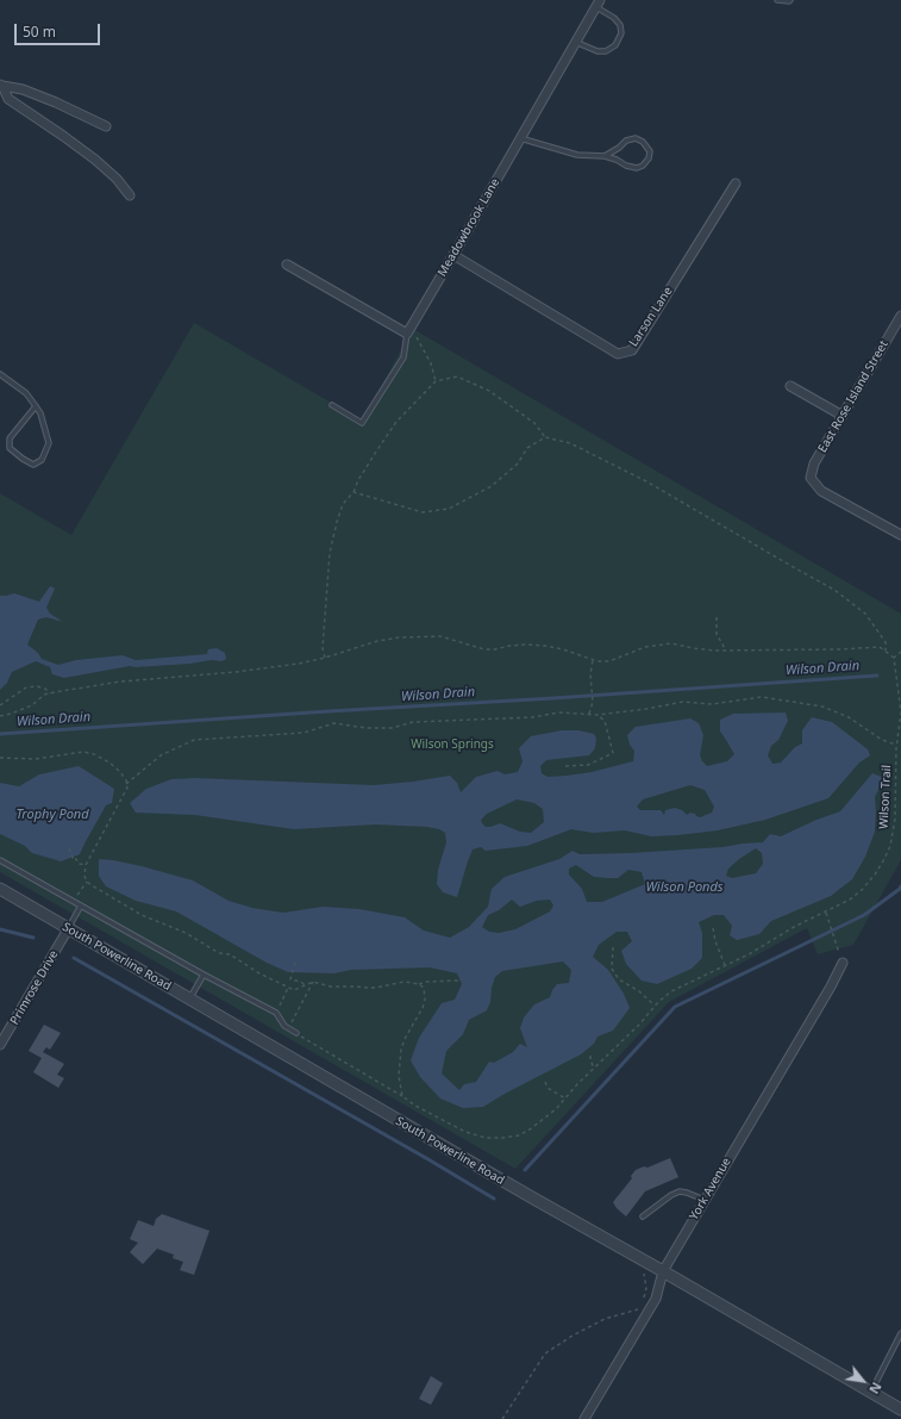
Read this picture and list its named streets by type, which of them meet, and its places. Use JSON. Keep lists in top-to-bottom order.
{
  "streets": {
    "street": [
      "Meadowbrook Lane",
      "Larson Lane",
      "East Rose Island Street",
      "South Powerline Road",
      "Primrose Drive",
      "York Avenue"
    ],
    "path": ["Wilson Trail"]
  },
  "crossings": [
    ["Meadowbrook Lane", "Larson Lane"],
    ["South Powerline Road", "Primrose Drive"],
    ["South Powerline Road", "York Avenue"]
  ],
  "water": ["Wilson Drain", "Trophy Pond", "Wilson Ponds"],
  "parks": ["Wilson Springs"],
  "scale_bar": "50 m",
  "north": "bottom right"
}
